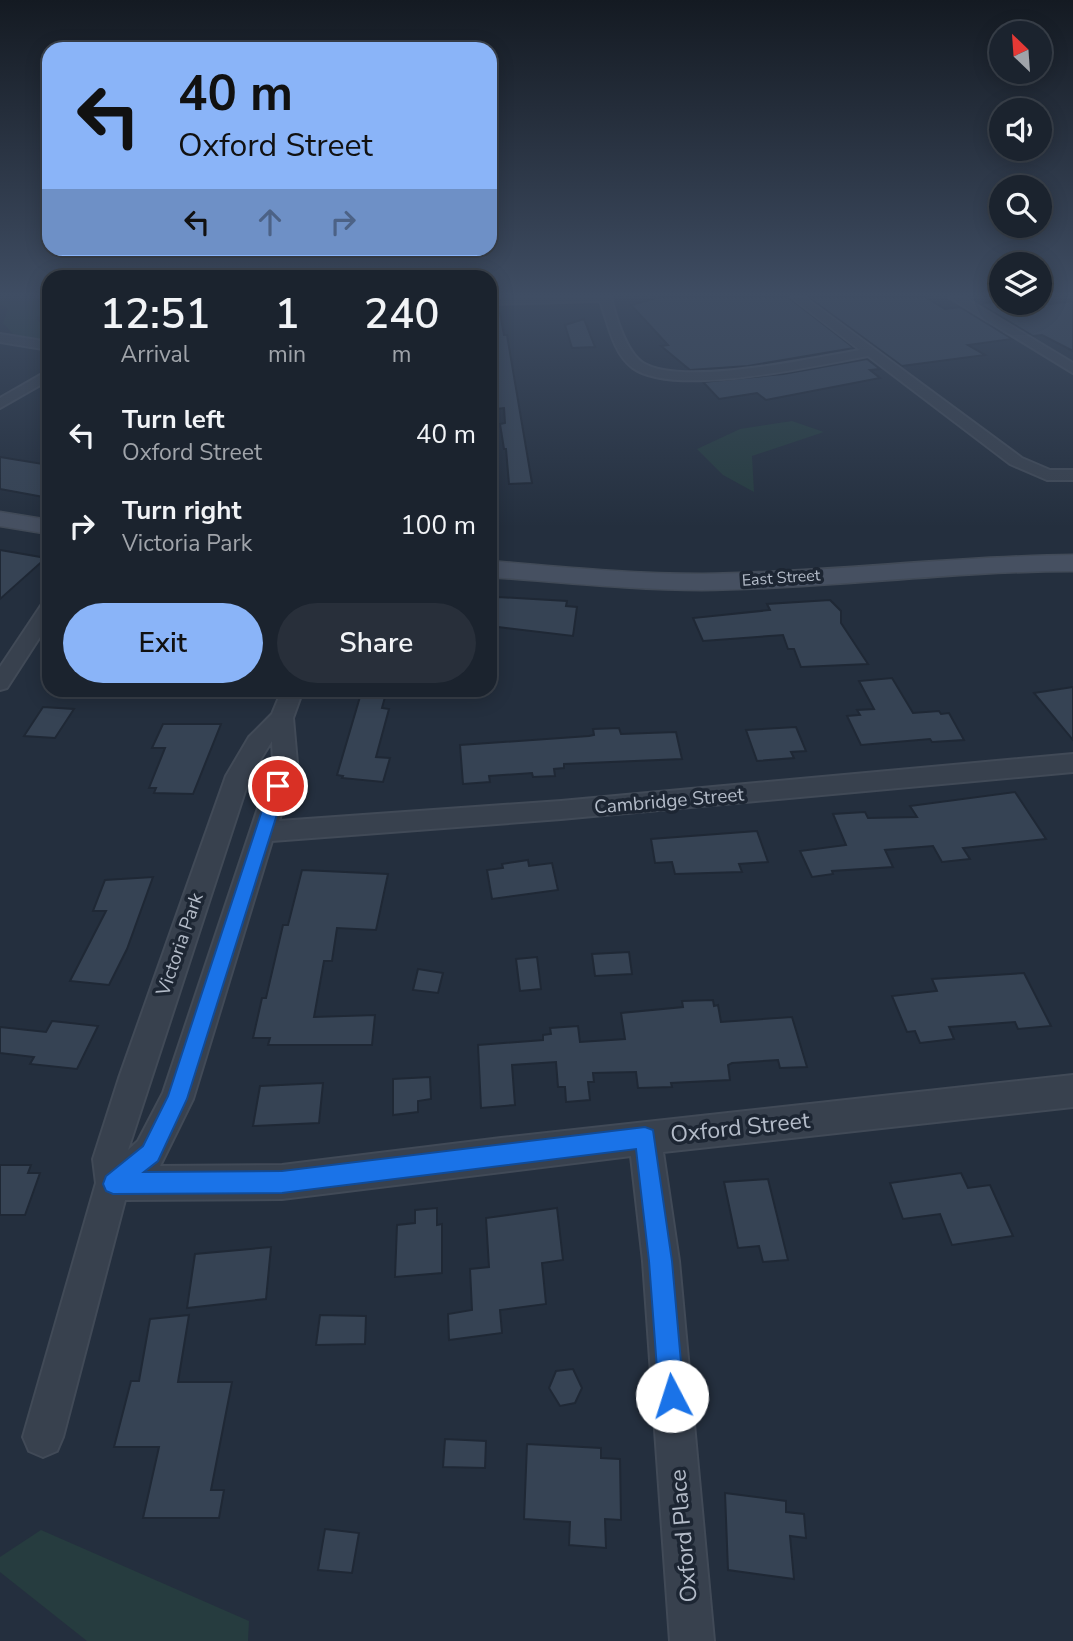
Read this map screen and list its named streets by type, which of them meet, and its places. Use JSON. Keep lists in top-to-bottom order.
{
  "streets": {
    "main road": ["East Street"],
    "street": [
      "Cambridge Street",
      "Victoria Park",
      "Oxford Street",
      "Oxford Place"
    ]
  },
  "crossings": [
    ["Cambridge Street", "Victoria Park"],
    ["Victoria Park", "Oxford Street"],
    ["Oxford Street", "Oxford Place"]
  ],
  "north": "top left",
  "page": {
    "turn": ["40 m", "Oxford Street"],
    "eta": [
      "12:51",
      "Arrival",
      "1",
      "min",
      "240",
      "m"
    ],
    "list": [
      {
        "name": "Turn left",
        "note": "Oxford Street",
        "value": "40 m"
      },
      {
        "name": "Turn right",
        "note": "Victoria Park",
        "value": "100 m"
      }
    ],
    "buttons": ["Exit", "Share"]
  }
}
